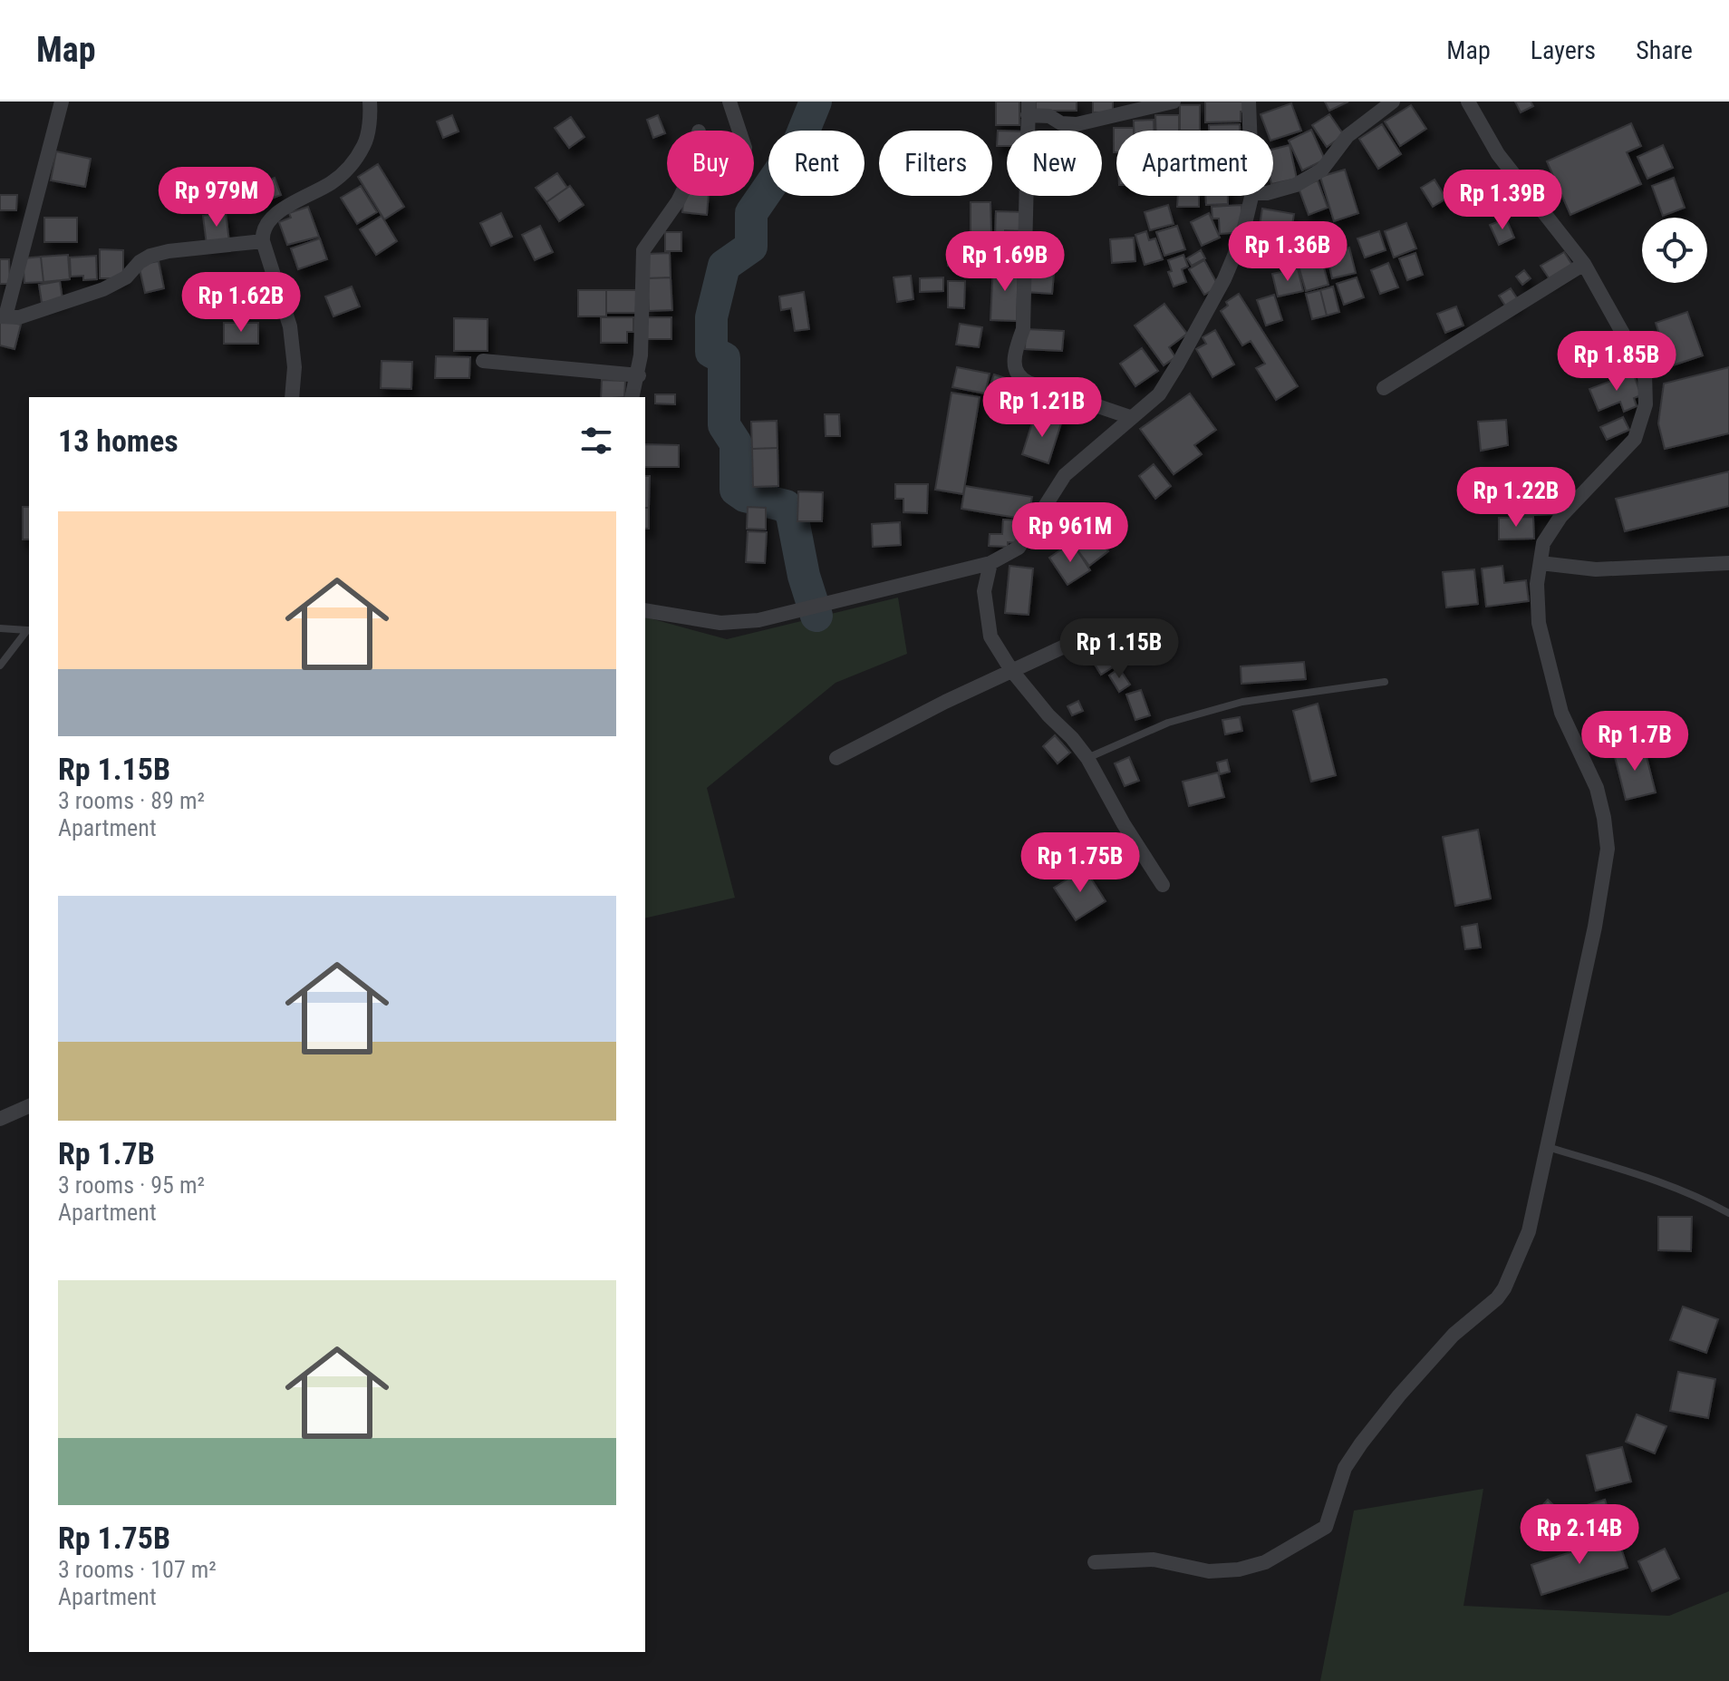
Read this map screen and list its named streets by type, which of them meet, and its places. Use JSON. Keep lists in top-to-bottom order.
{
  "page": {
    "header": "Map",
    "nav": ["Map", "Layers", "Share"],
    "chip": [
      "Buy",
      "Rent",
      "Filters",
      "New",
      "Apartment"
    ],
    "price": [
      "Rp 979M",
      "Rp 1.39B",
      "Rp 1.36B",
      "Rp 1.69B",
      "Rp 1.62B",
      "Rp 1.85B",
      "Rp 1.21B",
      "Rp 1.22B",
      "Rp 961M",
      "Rp 1.15B",
      "Rp 1.7B",
      "Rp 1.75B",
      "Rp 2.14B"
    ],
    "heading": "13 homes",
    "list": [
      {
        "name": "Rp 1.15B",
        "note": "3 rooms · 89 m² · Apartment"
      },
      {
        "name": "Rp 1.7B",
        "note": "3 rooms · 95 m² · Apartment"
      },
      {
        "name": "Rp 1.75B",
        "note": "3 rooms · 107 m² · Apartment"
      }
    ]
  }
}
